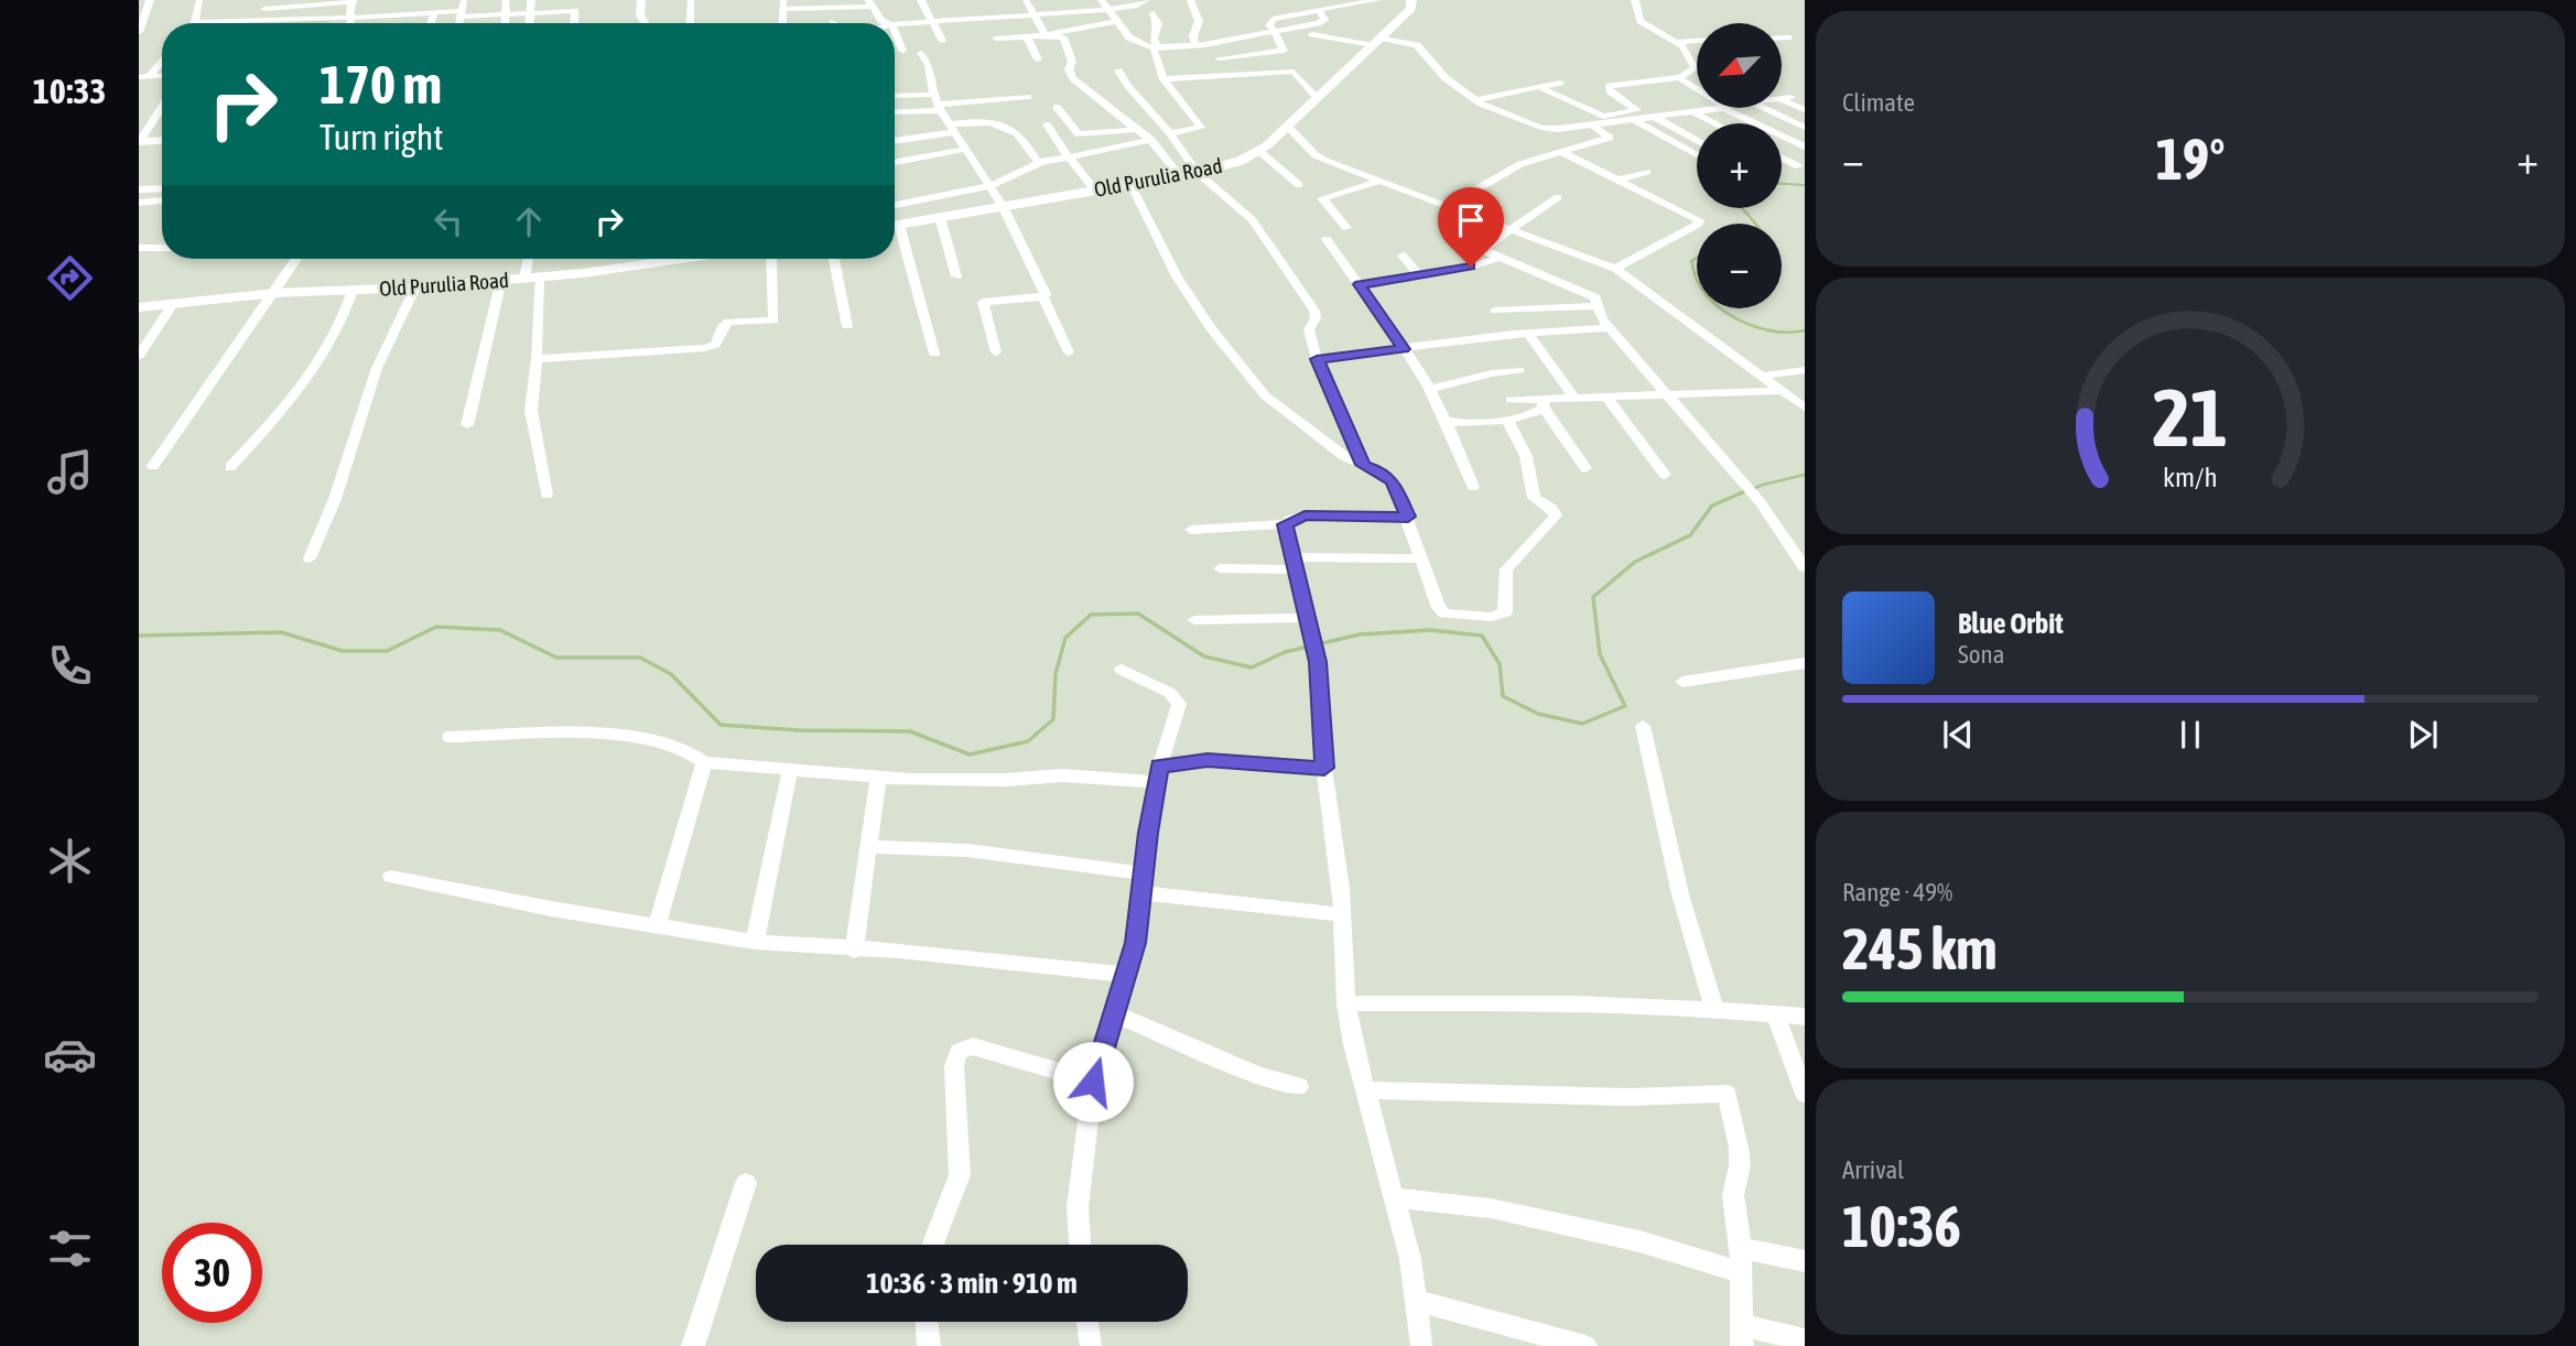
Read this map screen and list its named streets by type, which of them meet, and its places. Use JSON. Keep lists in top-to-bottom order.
{
  "streets": {
    "main road": ["Old Purulia Road"]
  },
  "north": "bottom left",
  "page": {
    "tabs": "10:33",
    "tile": [
      "Climate",
      ["Range · 49%", "245 km"],
      ["Arrival", "10:36"]
    ],
    "map_buttons": ["+", "−"],
    "turn": ["170 m", "Turn right"],
    "heat": ["−", "19°", "+"],
    "song": ["Blue Orbit", "Sona"],
    "limit": "30",
    "trip": "10:36 · 3 min · 910 m",
    "gauge": ["21", "km/h"]
  }
}
